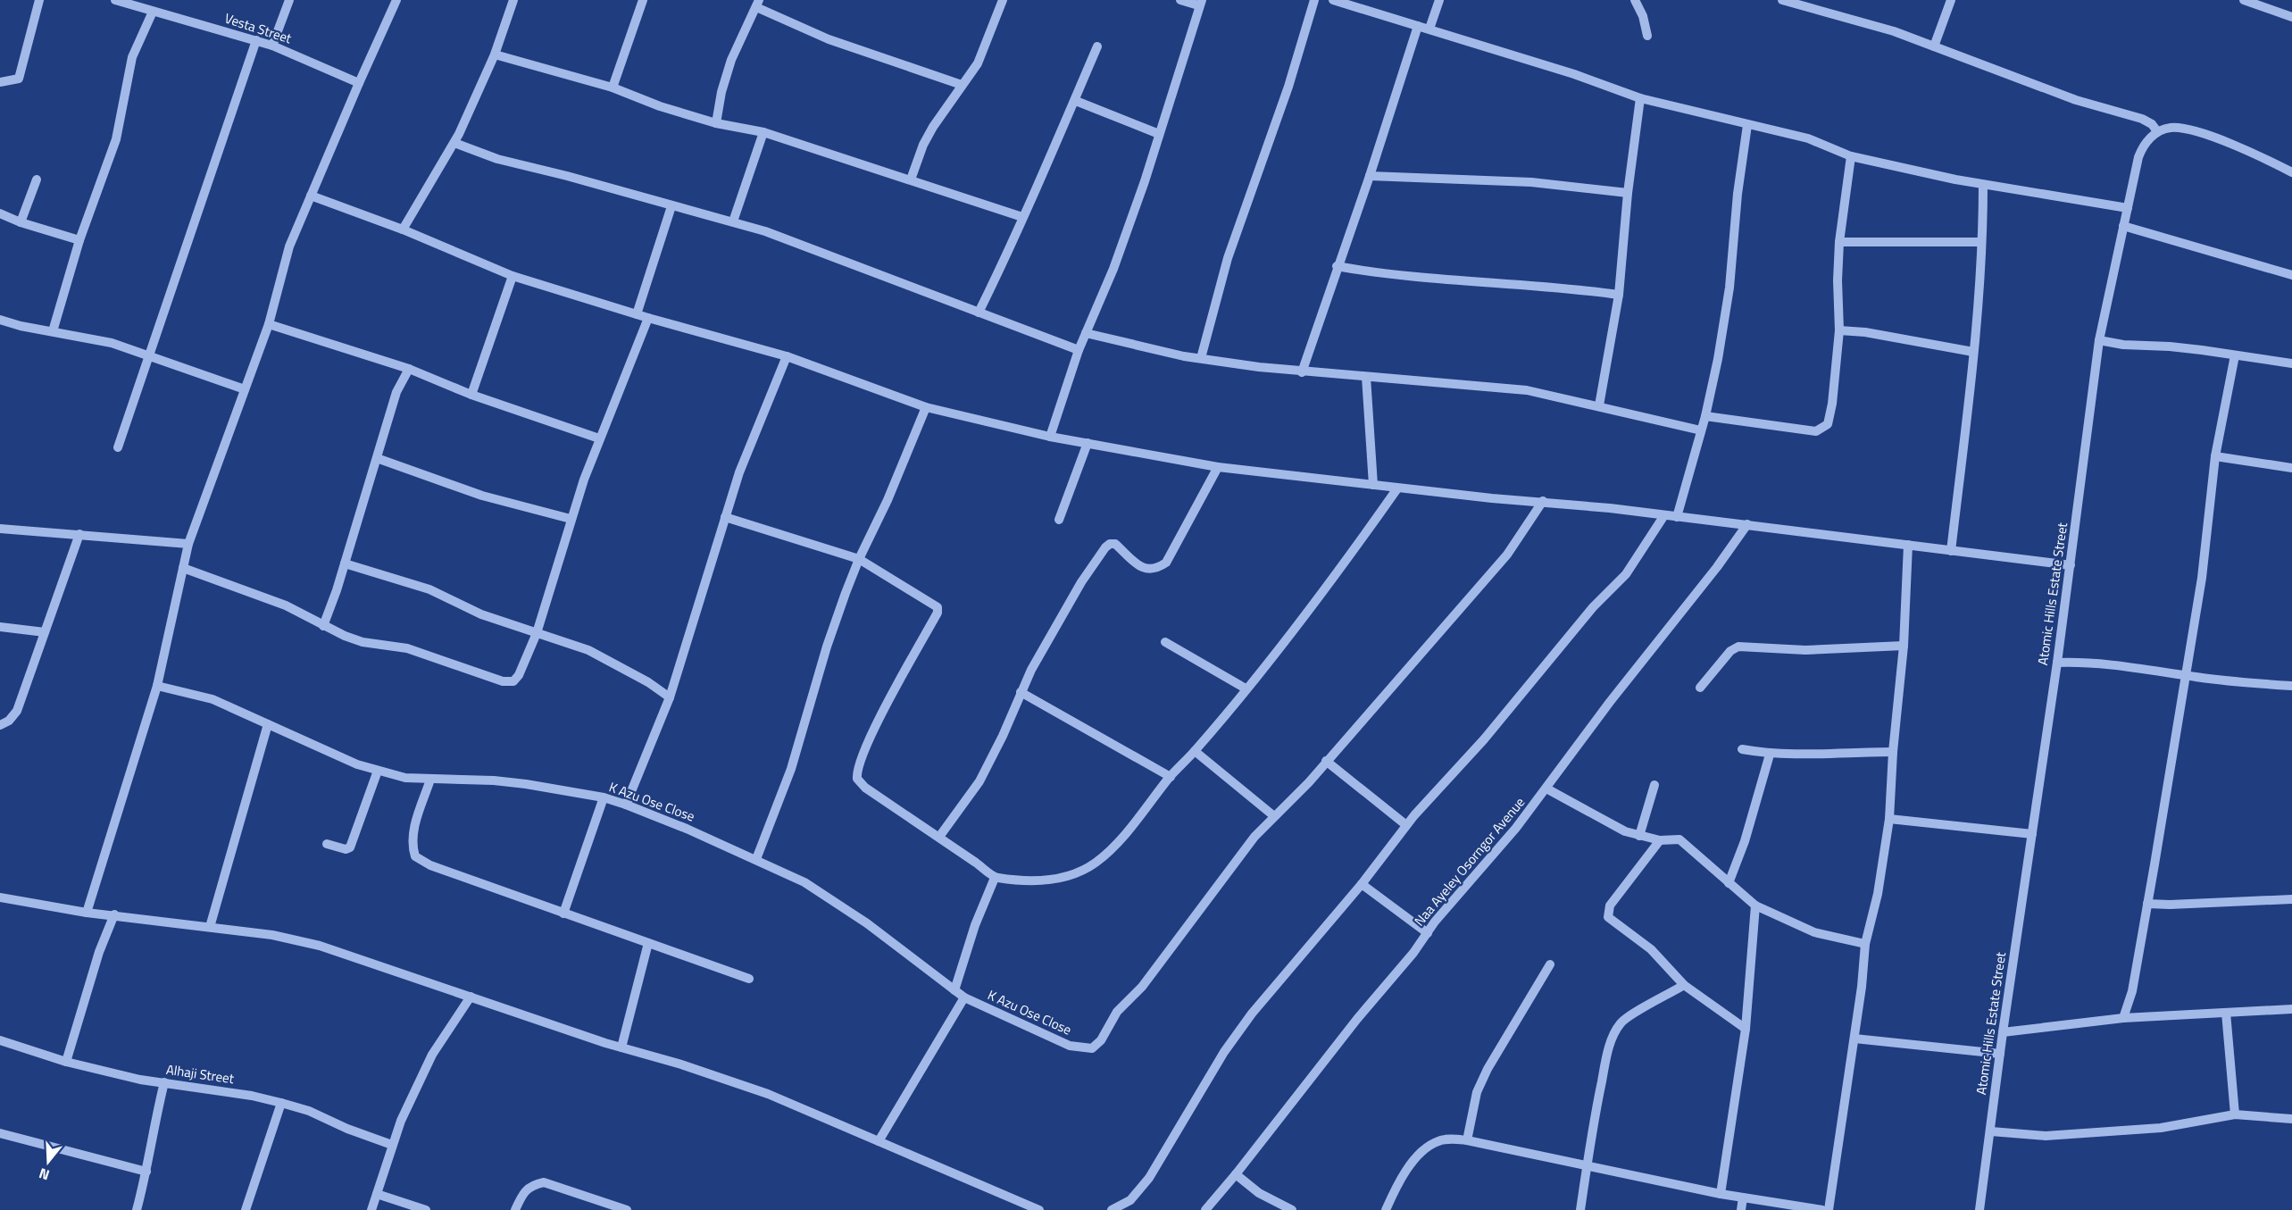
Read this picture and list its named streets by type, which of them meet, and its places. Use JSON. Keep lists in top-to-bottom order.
{
  "streets": {
    "street": [
      "Vesta Street",
      "Atomic Hills Estate Street",
      "K Azu Ose Close",
      "Naa Ayeley Osorngor Avenue",
      "Alhaji Street"
    ]
  },
  "north": "bottom"
}
